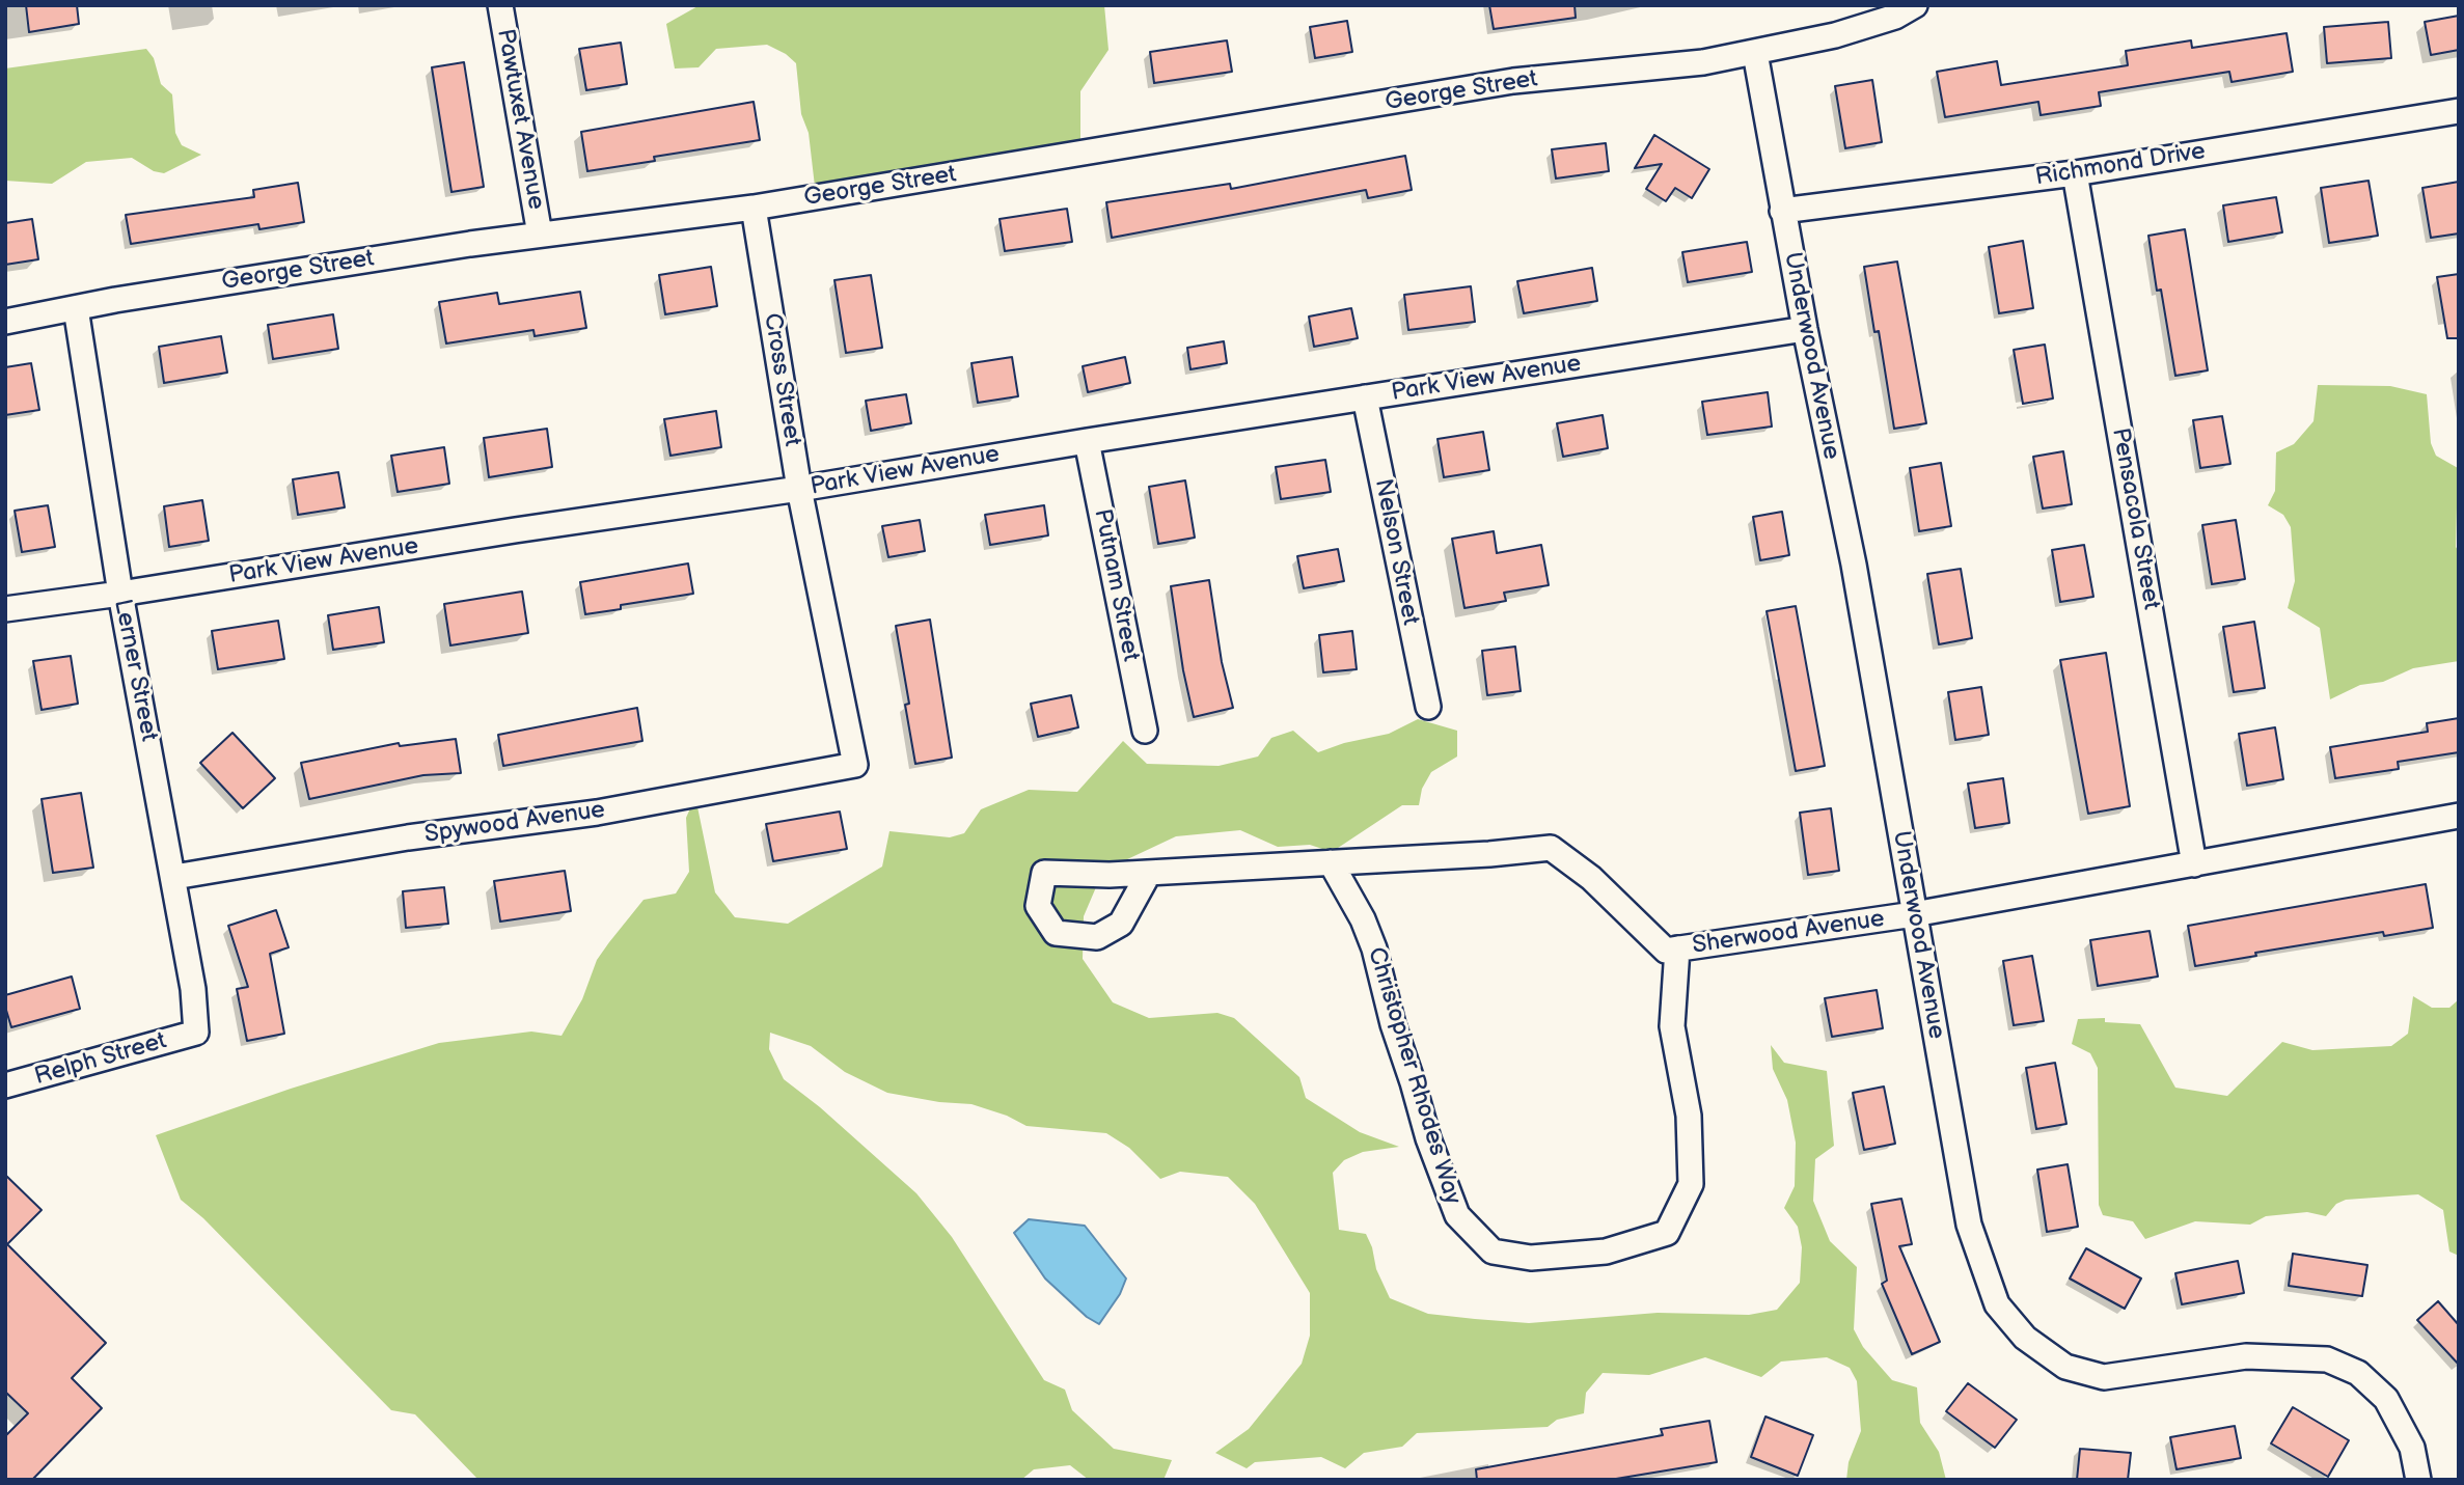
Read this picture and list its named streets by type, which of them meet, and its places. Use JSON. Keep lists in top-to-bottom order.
{
  "streets": {
    "street": [
      "George Street",
      "Pawtuxet Avenue",
      "Richmond Drive",
      "Underwood Avenue",
      "Park View Avenue",
      "Cross Street",
      "Pensacola Street",
      "Nelson Street",
      "Putnam Street",
      "Lerner Street",
      "Spywood Avenue",
      "Sherwood Avenue",
      "Relph Street",
      "Christopher Rhodes Way"
    ]
  },
  "crossings": [
    ["George Street", "Pawtuxet Avenue"],
    ["George Street", "Underwood Avenue"],
    ["George Street", "Cross Street"],
    ["George Street", "Lerner Street"],
    ["Richmond Drive", "Underwood Avenue"],
    ["Richmond Drive", "Pensacola Street"],
    ["Underwood Avenue", "Park View Avenue"],
    ["Underwood Avenue", "Sherwood Avenue"],
    ["Park View Avenue", "Cross Street"],
    ["Park View Avenue", "Nelson Street"],
    ["Park View Avenue", "Putnam Street"],
    ["Park View Avenue", "Lerner Street"],
    ["Cross Street", "Spywood Avenue"],
    ["Pensacola Street", "Sherwood Avenue"],
    ["Lerner Street", "Spywood Avenue"],
    ["Lerner Street", "Relph Street"],
    ["Sherwood Avenue", "Christopher Rhodes Way"]
  ]
}
